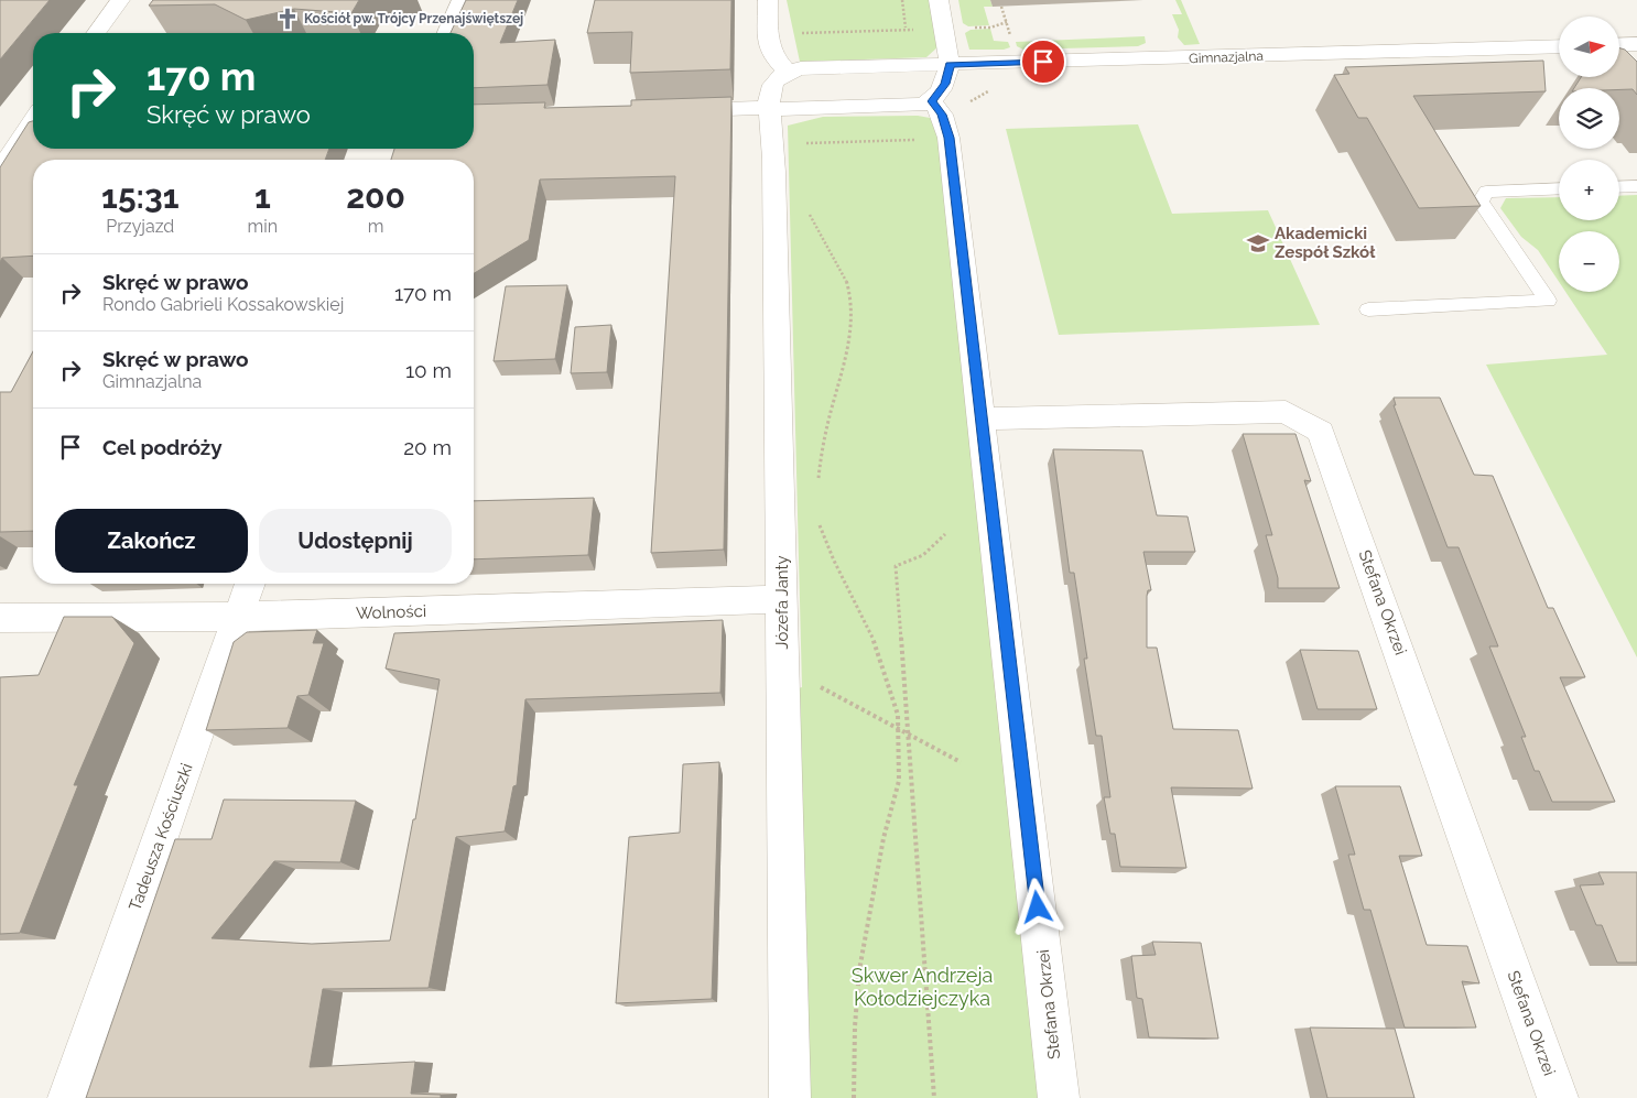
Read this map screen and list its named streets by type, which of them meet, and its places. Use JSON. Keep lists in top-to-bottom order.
{
  "streets": {
    "street": [
      "Gimnazjalna",
      "Józefa Janty",
      "Stefana Okrzei",
      "Wolności",
      "Tadeusza Kościuszki"
    ]
  },
  "crossings": [
    ["Gimnazjalna", "Józefa Janty"],
    ["Józefa Janty", "Wolności"],
    ["Wolności", "Tadeusza Kościuszki"]
  ],
  "parks": ["Skwer Andrzeja Kołodziejczyka"],
  "places": {
    "church": ["Kościół pw. Trójcy Przenajświętszej"],
    "school or university": ["Akademicki Zespół Szkół"]
  },
  "north": "right",
  "page": {
    "map_buttons": ["+", "−"],
    "turn": ["170 m", "Skręć w prawo"],
    "eta": [
      "15:31",
      "Przyjazd",
      "1",
      "min",
      "200",
      "m"
    ],
    "list": [
      {
        "name": "Skręć w prawo",
        "note": "Rondo Gabrieli Kossakowskiej",
        "value": "170 m"
      },
      {
        "name": "Skręć w prawo",
        "note": "Gimnazjalna",
        "value": "10 m"
      },
      {
        "name": "Cel podróży",
        "value": "20 m"
      }
    ],
    "buttons": ["Zakończ", "Udostępnij"]
  }
}
